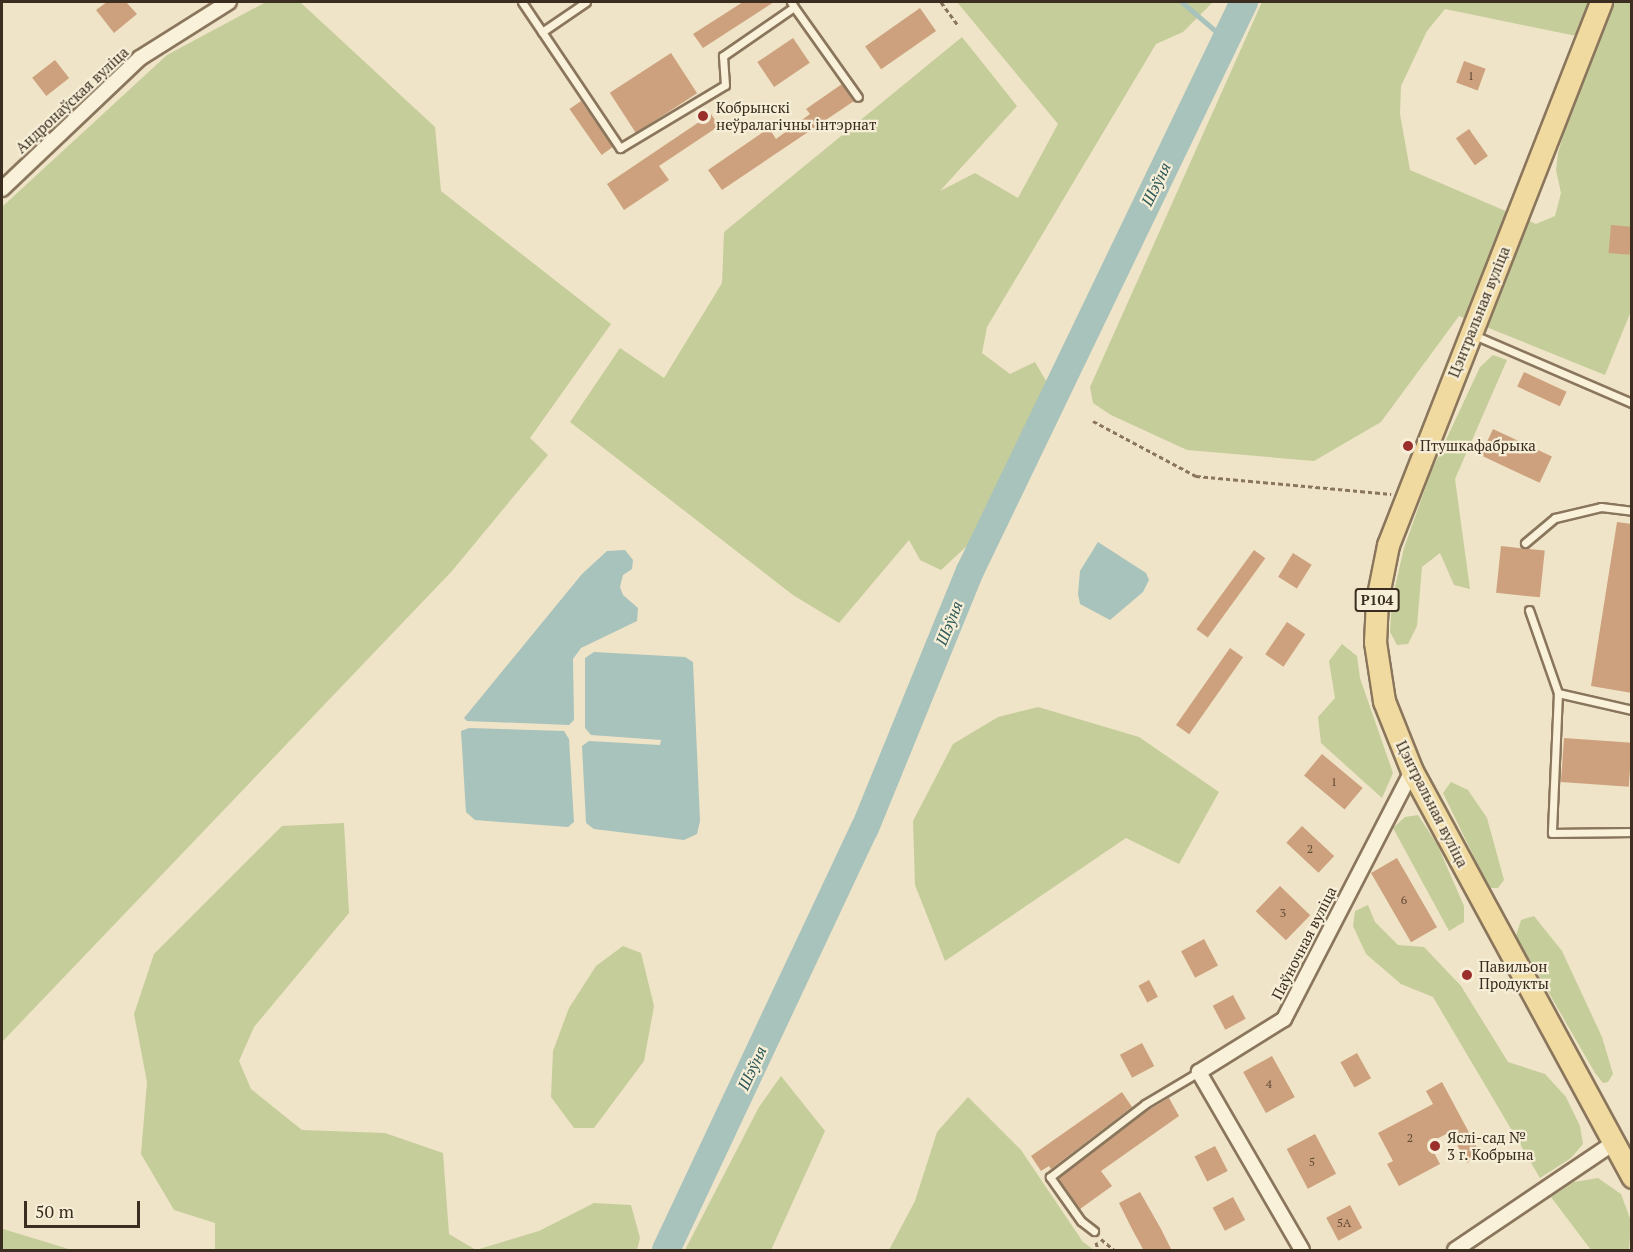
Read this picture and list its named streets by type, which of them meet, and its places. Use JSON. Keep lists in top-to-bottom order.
{
  "streets": {
    "main road": ["Цэнтральная вуліца", "Р104"],
    "street": ["Андронаўская вуліца", "Паўночная вуліца"]
  },
  "crossings": [
    ["Цэнтральная вуліца", "Паўночная вуліца"]
  ],
  "water": ["Шэўня"],
  "places": [
    "Кобрынскі неўралагічны інтэрнат",
    "Птушкафабрыка",
    "Павильон Продукты",
    "Яслі-сад № 3 г. Кобрына"
  ],
  "house_numbers": [
    "1",
    "1",
    "2",
    "6",
    "3",
    "4",
    "2",
    "5",
    "5А"
  ],
  "scale_bar": "50 m"
}
